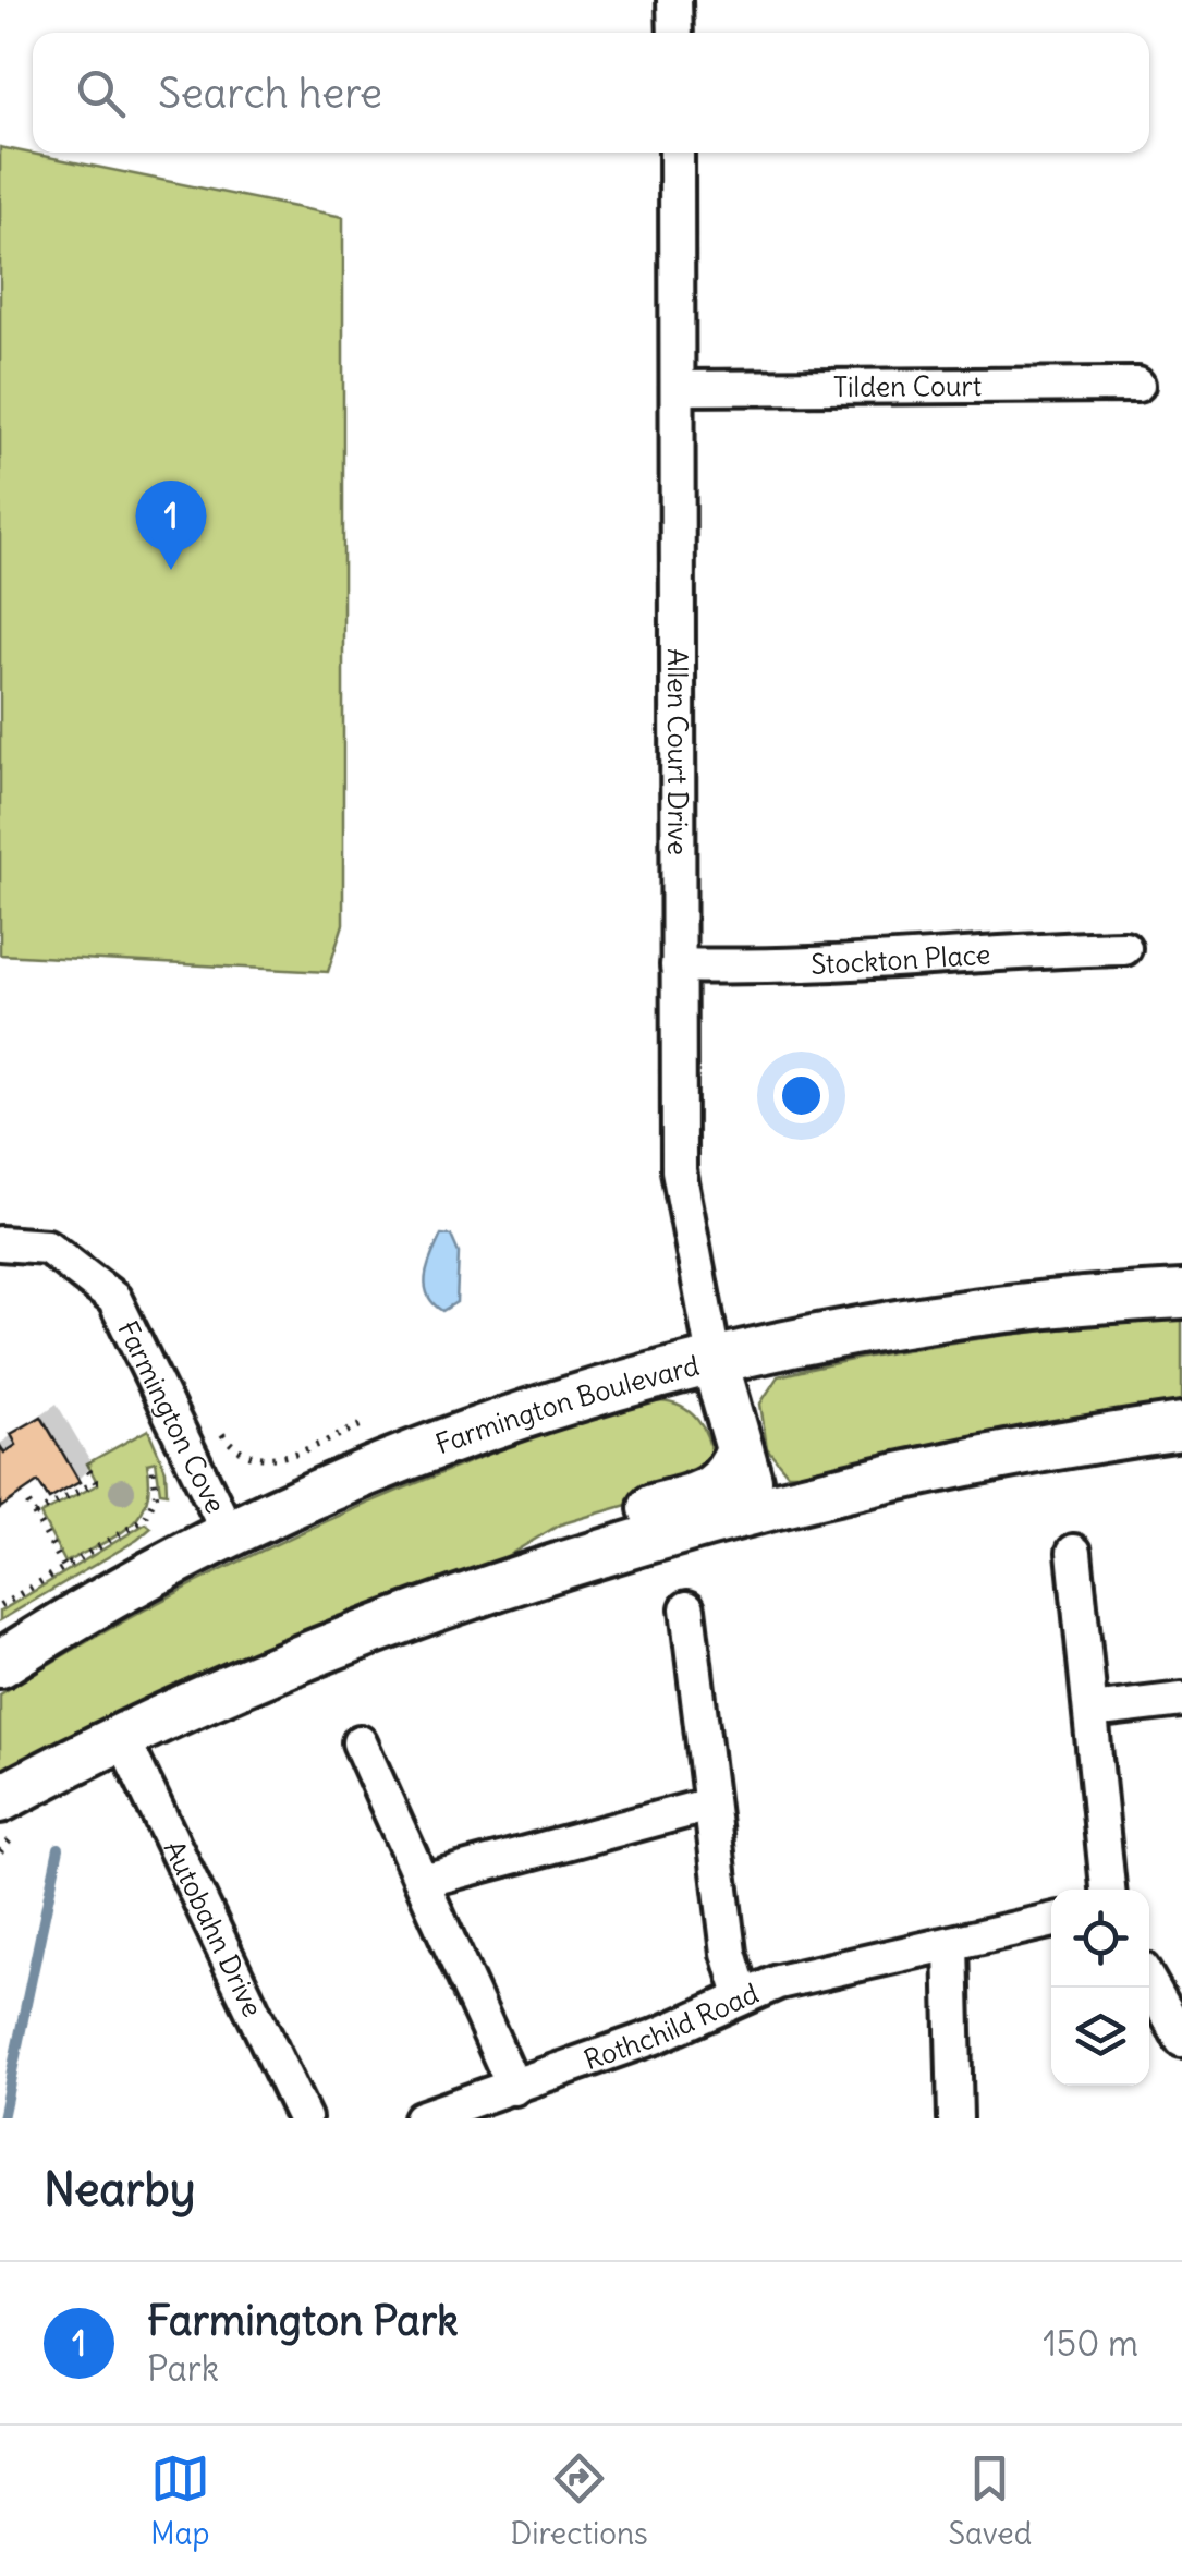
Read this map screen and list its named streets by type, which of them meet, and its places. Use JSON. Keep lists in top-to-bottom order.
{
  "streets": {
    "main road": ["Farmington Boulevard"],
    "street": [
      "Tilden Court",
      "Allen Court Drive",
      "Stockton Place",
      "Farmington Cove",
      "Autobahn Drive",
      "Rothchild Road"
    ]
  },
  "crossings": [
    ["Tilden Court", "Allen Court Drive"],
    ["Allen Court Drive", "Stockton Place"],
    ["Allen Court Drive", "Farmington Boulevard"],
    ["Farmington Boulevard", "Farmington Cove"]
  ],
  "page": {
    "search": "Search here",
    "pins": "1",
    "heading": "Nearby",
    "list": [
      {
        "mark": "1",
        "name": "Farmington Park",
        "note": "Park",
        "value": "150 m"
      }
    ],
    "nav": ["Map", "Directions", "Saved"]
  }
}
